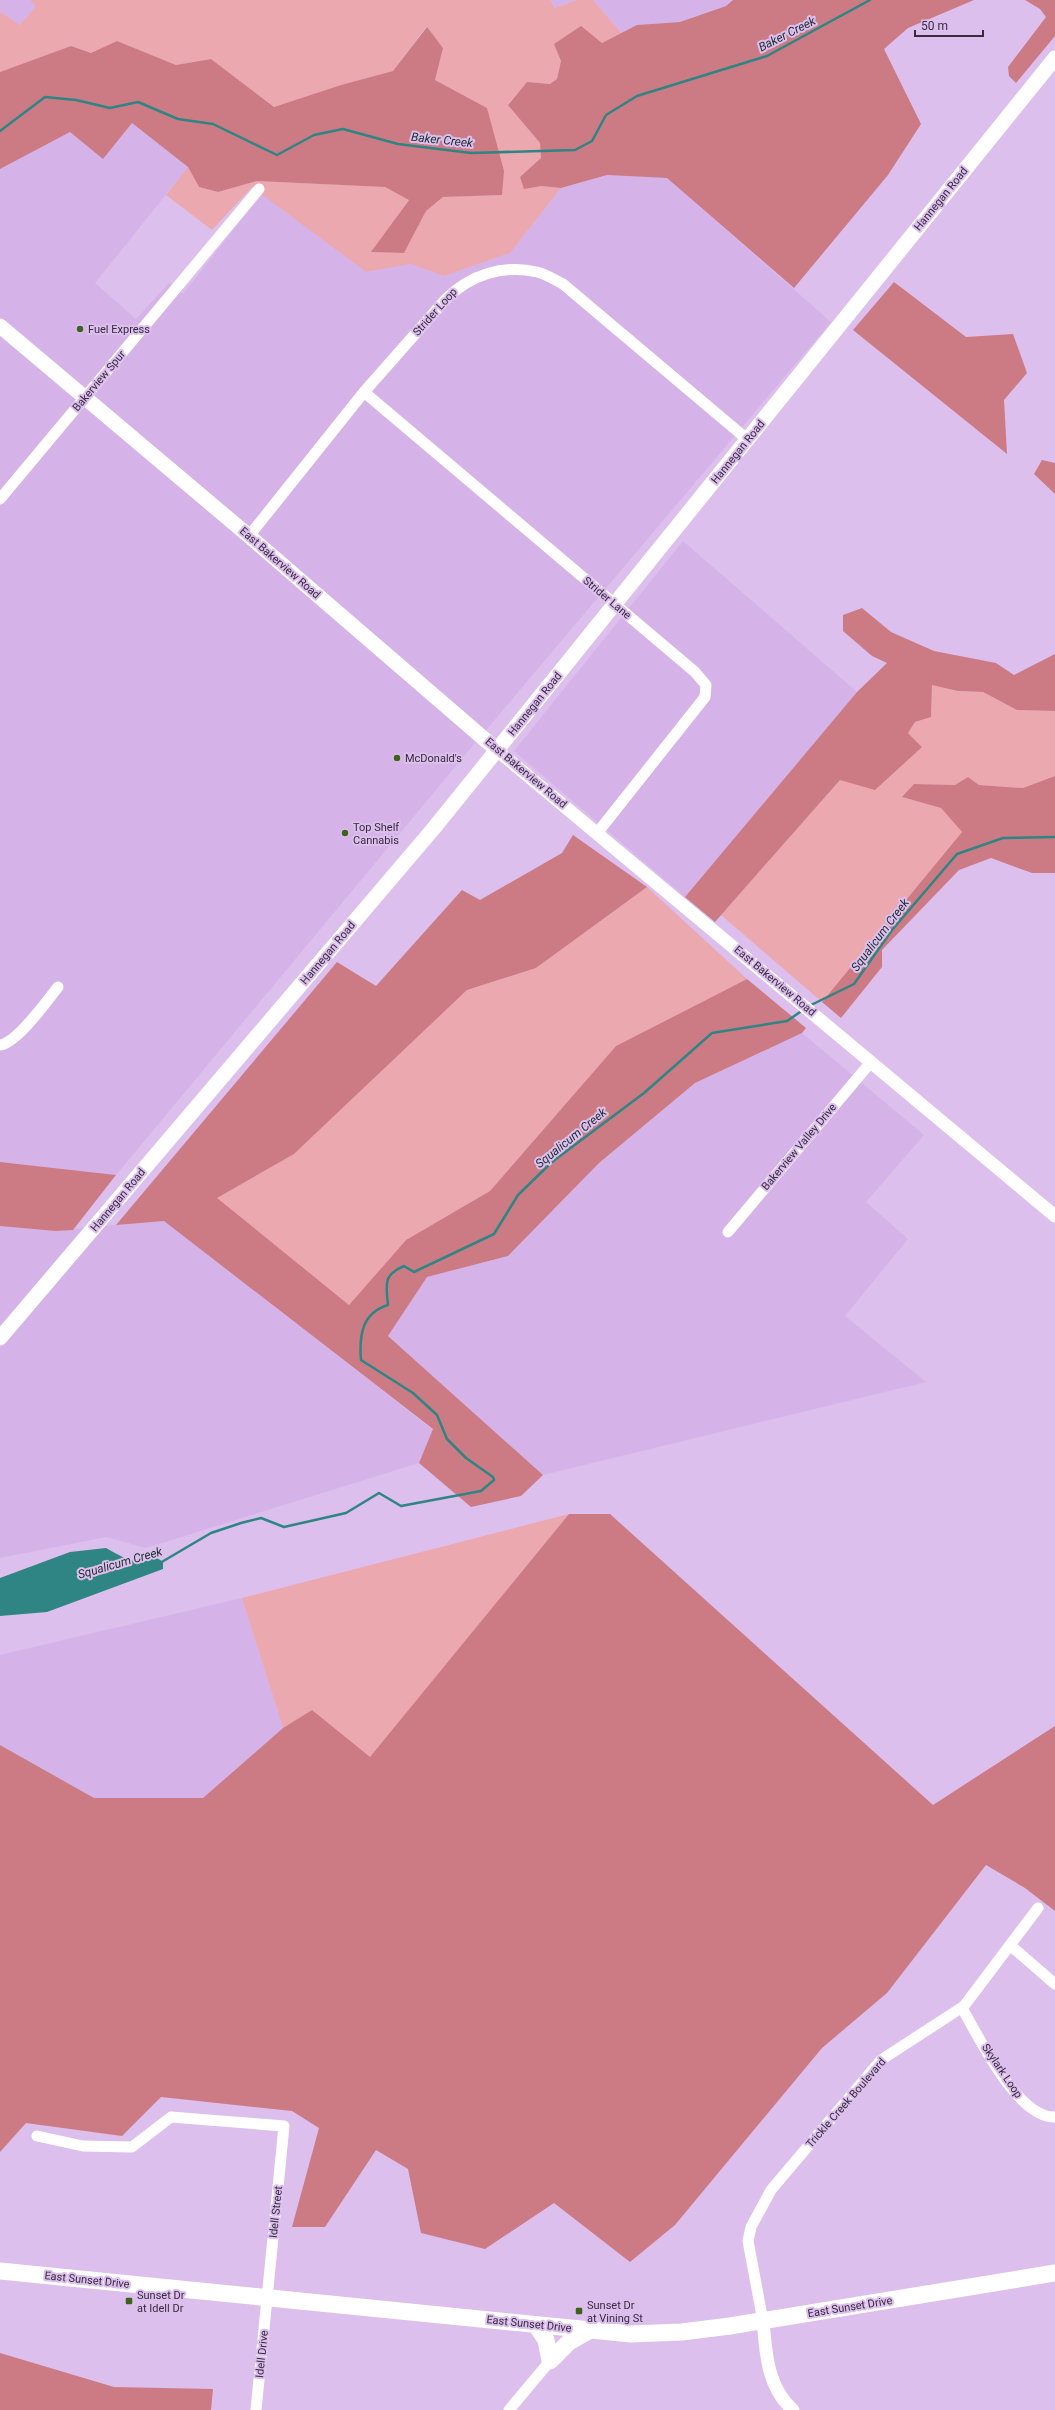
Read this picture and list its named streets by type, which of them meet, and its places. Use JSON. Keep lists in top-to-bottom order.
{
  "streets": {
    "main road": ["Hannegan Road", "East Bakerview Road", "East Sunset Drive"],
    "street": [
      "Strider Loop",
      "Bakerview Spur",
      "Strider Lane",
      "Bakerview Valley Drive",
      "Skylark Loop",
      "Trickle Creek Boulevard",
      "Idell Street",
      "Idell Drive"
    ]
  },
  "crossings": [
    ["Hannegan Road", "Strider Loop"],
    ["Hannegan Road", "East Bakerview Road"],
    ["Hannegan Road", "Strider Lane"],
    ["Strider Loop", "East Bakerview Road"],
    ["Strider Loop", "Strider Lane"],
    ["Bakerview Spur", "East Bakerview Road"],
    ["East Bakerview Road", "Strider Lane"],
    ["East Bakerview Road", "Bakerview Valley Drive"],
    ["Skylark Loop", "Trickle Creek Boulevard"],
    ["Trickle Creek Boulevard", "East Sunset Drive"],
    ["Idell Street", "East Sunset Drive"],
    ["Idell Street", "Idell Drive"],
    ["East Sunset Drive", "Idell Drive"]
  ],
  "water": ["Baker Creek", "Squalicum Creek"],
  "places": {
    "other": ["Fuel Express", "McDonald's", "Top Shelf Cannabis"],
    "transit": ["Sunset Dr at Idell Dr", "Sunset Dr at Vining St"]
  },
  "scale_bar": "50 m"
}
